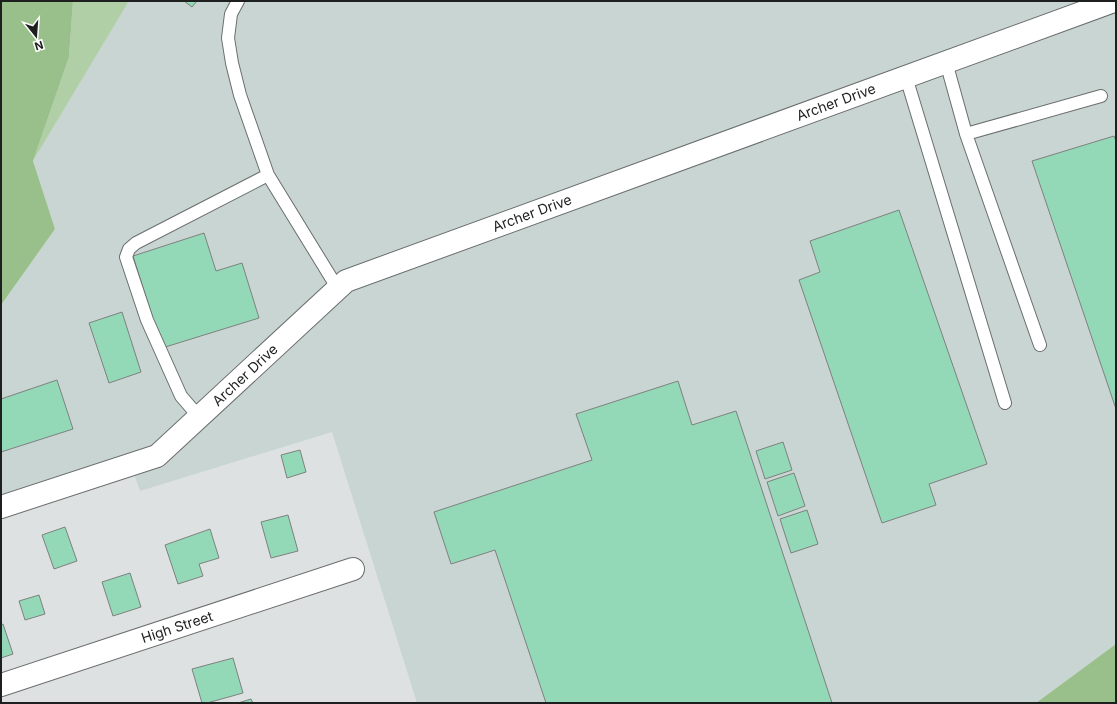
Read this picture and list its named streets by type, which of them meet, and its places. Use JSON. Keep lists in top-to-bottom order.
{
  "streets": {
    "street": ["Archer Drive", "High Street"]
  },
  "north": "bottom"
}
